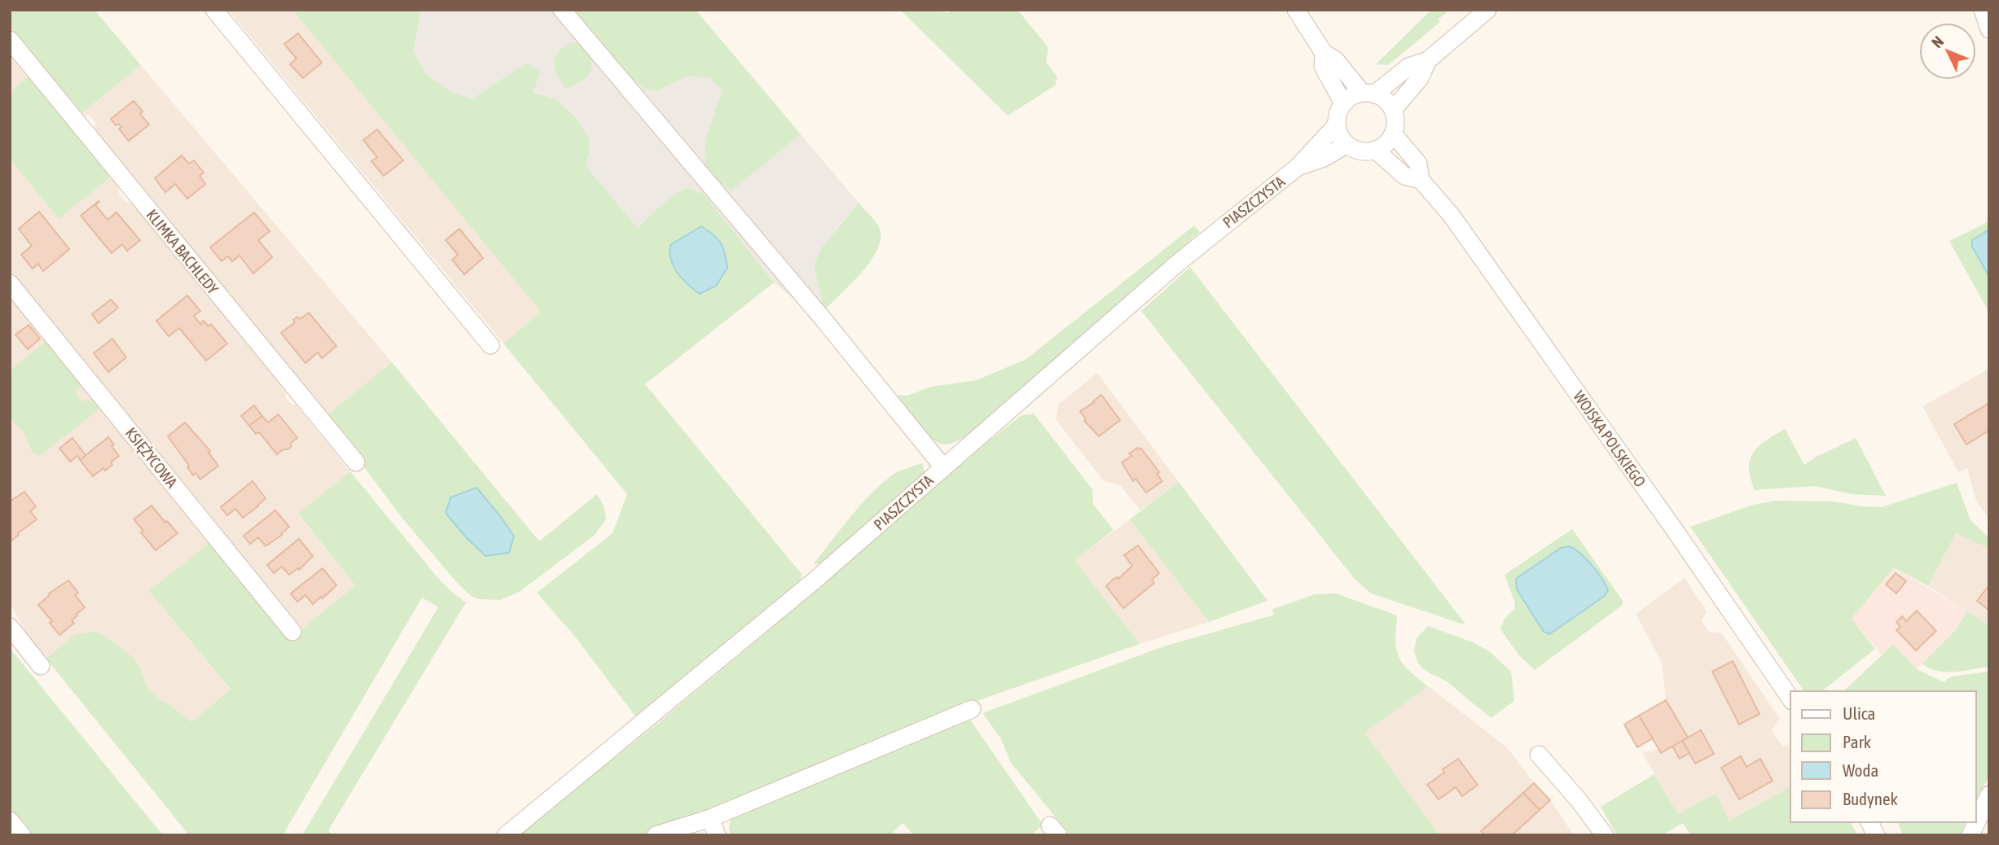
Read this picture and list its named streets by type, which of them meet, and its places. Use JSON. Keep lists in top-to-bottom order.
{
  "streets": {
    "street": [
      "PIASZCZYSTA",
      "KLIMKA BACHLEDY",
      "WOJSKA POLSKIEGO",
      "KSIĘŻYCOWA"
    ]
  },
  "crossings": [
    ["PIASZCZYSTA", "WOJSKA POLSKIEGO"]
  ],
  "legend": [
    "Ulica",
    "Park",
    "Woda",
    "Budynek"
  ],
  "north": "top left"
}
